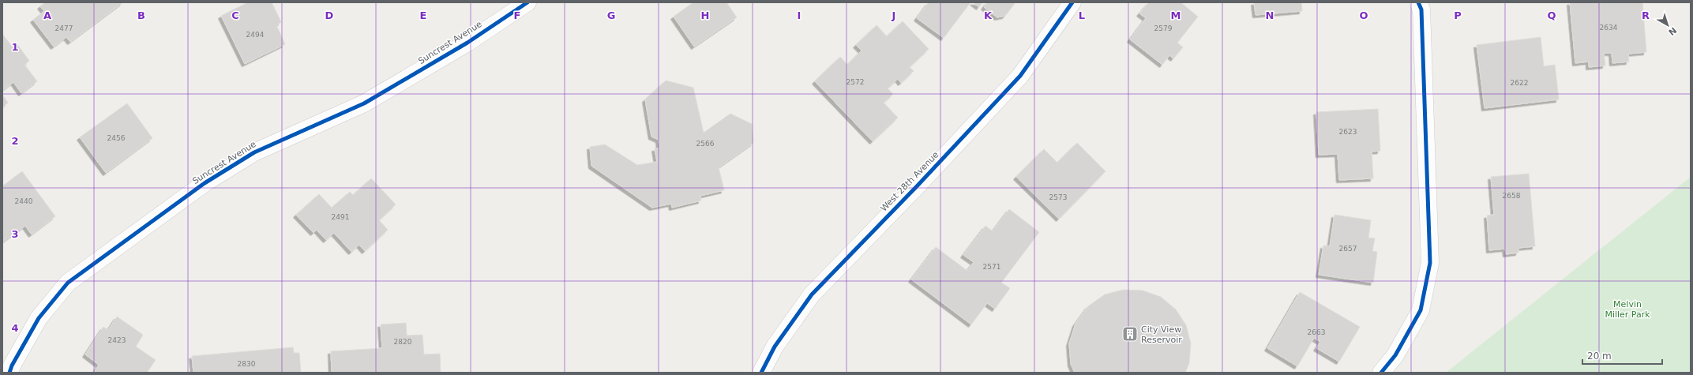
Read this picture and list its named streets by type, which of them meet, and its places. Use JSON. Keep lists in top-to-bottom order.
{
  "streets": {
    "street": ["Suncrest Avenue", "West 28th Avenue"]
  },
  "parks": ["Melvin Miller Park"],
  "places": {
    "building": ["City View Reservoir"]
  },
  "house_numbers": [
    "2634",
    "2477",
    "2579",
    "2494",
    "2572",
    "2622",
    "2623",
    "2456",
    "2566",
    "2658",
    "2573",
    "2440",
    "2491",
    "2657",
    "2571",
    "2663",
    "2423",
    "2820",
    "2830"
  ],
  "scale_bar": "20 m",
  "north": "bottom right",
  "grid": {
    "columns": [
      "A",
      "B",
      "C",
      "D",
      "E",
      "F",
      "G",
      "H",
      "I",
      "J",
      "K",
      "L",
      "M",
      "N",
      "O",
      "P",
      "Q",
      "R"
    ],
    "rows": [
      "1",
      "2",
      "3",
      "4"
    ]
  }
}
